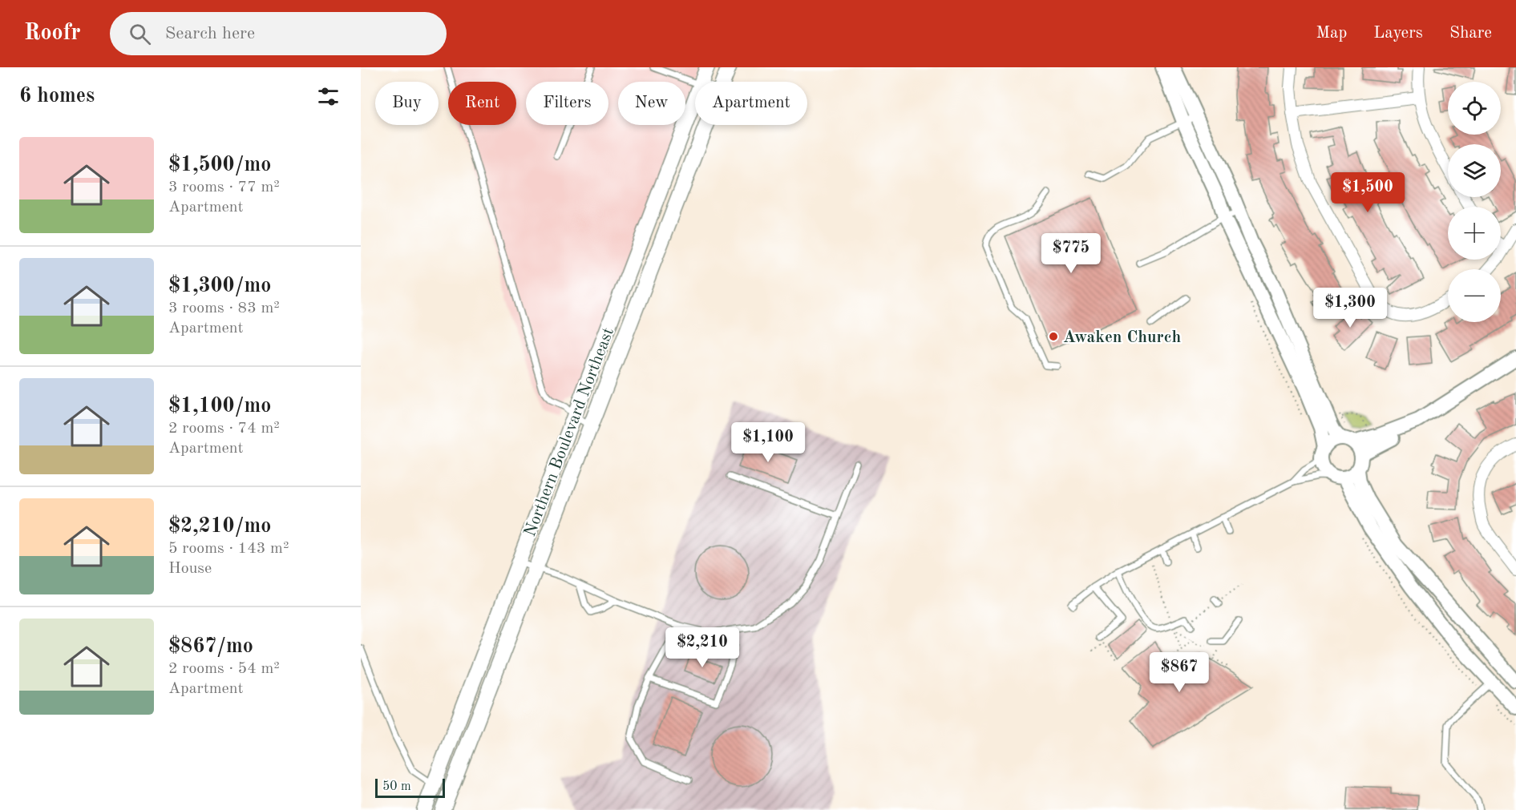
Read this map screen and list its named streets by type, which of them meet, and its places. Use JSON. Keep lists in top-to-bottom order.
{
  "streets": {
    "main road": ["Northern Boulevard Northeast"]
  },
  "places": ["Awaken Church"],
  "scale_bar": "50 m",
  "page": {
    "header": "Roofr",
    "search": "Search here",
    "nav": ["Map", "Layers", "Share"],
    "heading": "6 homes",
    "map_buttons": ["+", "−"],
    "chip": [
      "Buy",
      "Rent",
      "Filters",
      "New",
      "Apartment"
    ],
    "list": [
      {
        "name": "$1,500/mo",
        "note": "3 rooms · 77 m² · Apartment"
      },
      {
        "name": "$1,300/mo",
        "note": "3 rooms · 83 m² · Apartment"
      },
      {
        "name": "$1,100/mo",
        "note": "2 rooms · 74 m² · Apartment"
      },
      {
        "name": "$2,210/mo",
        "note": "5 rooms · 143 m² · House"
      },
      {
        "name": "$867/mo",
        "note": "2 rooms · 54 m² · Apartment"
      }
    ],
    "price": [
      "$1,500",
      "$775",
      "$1,300",
      "$1,100",
      "$2,210",
      "$867"
    ],
    "scale": "50 m"
  }
}
